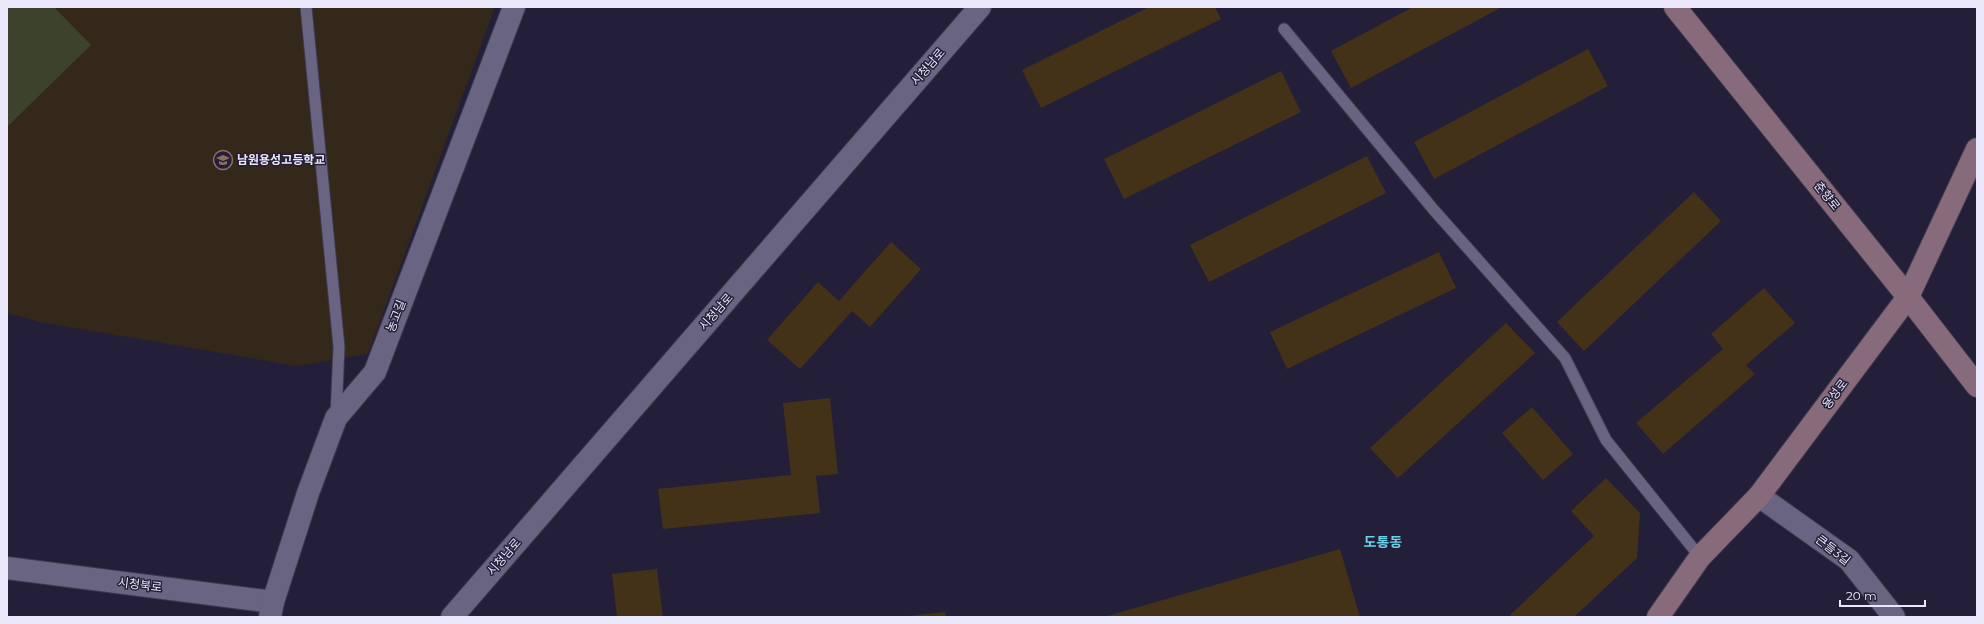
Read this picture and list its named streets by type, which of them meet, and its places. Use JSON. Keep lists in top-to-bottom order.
{
  "streets": {
    "street": [
      "시청남로",
      "춘향로",
      "농고길",
      "용성로",
      "큰들3길",
      "시청북로"
    ]
  },
  "crossings": [
    ["춘향로", "용성로"],
    ["농고길", "시청북로"],
    ["용성로", "큰들3길"]
  ],
  "districts": ["도통동"],
  "places": {
    "school or university": ["남원용성고등학교"]
  },
  "scale_bar": "20 m"
}
